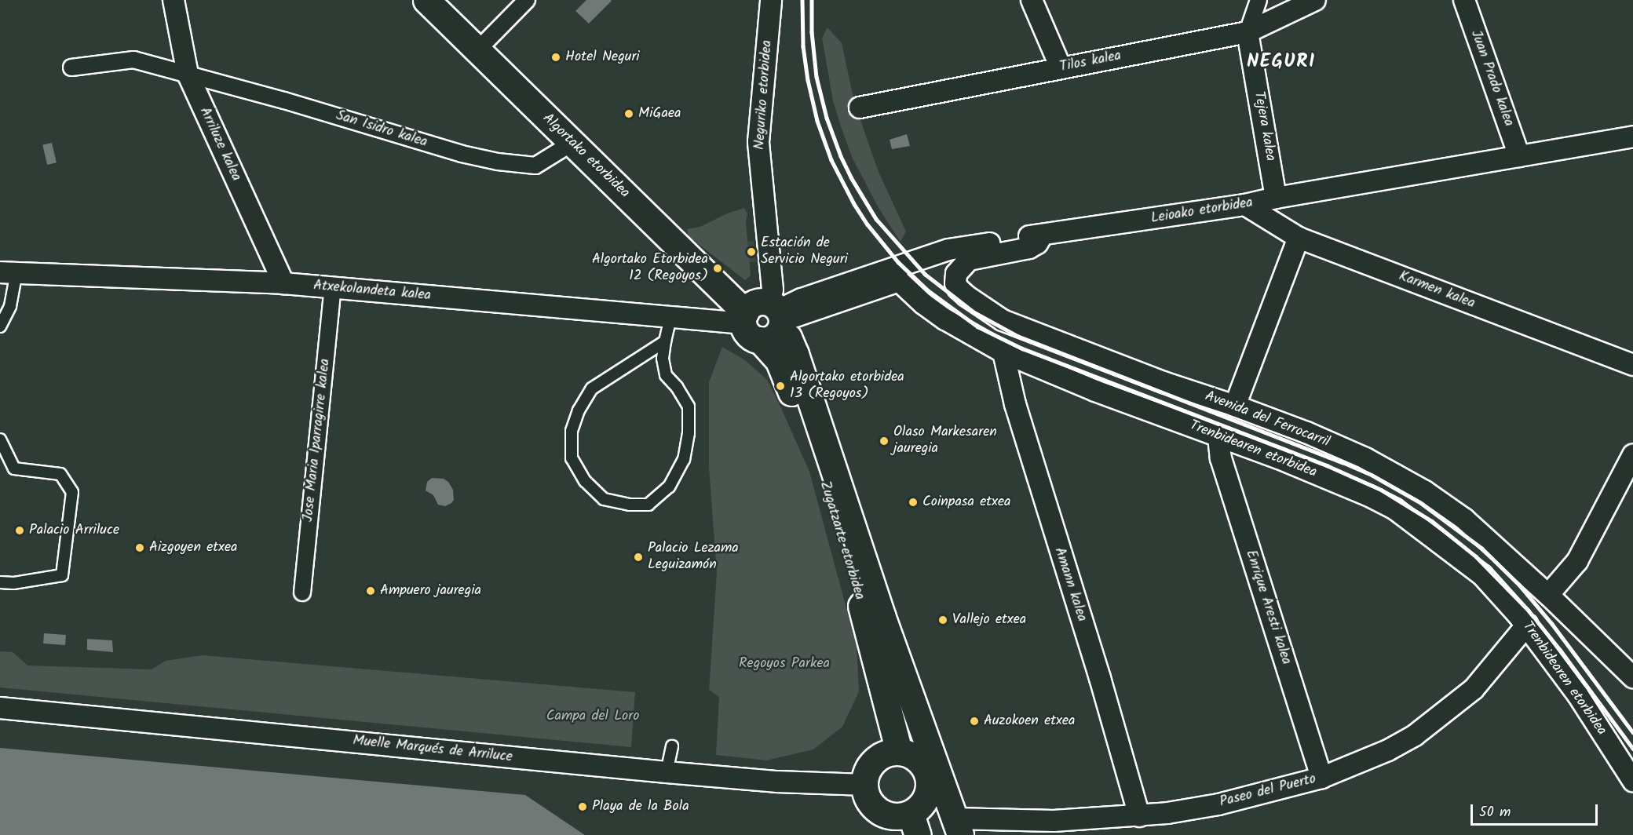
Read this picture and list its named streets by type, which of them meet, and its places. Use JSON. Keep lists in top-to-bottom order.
{
  "streets": {
    "street": [
      "Tilos kalea",
      "Juan Prado kalea",
      "Neguriko etorbidea",
      "Tejera kalea",
      "San Isidro kalea",
      "Arriluze kalea",
      "Algortako etorbidea",
      "Leioako etorbidea",
      "Karmen kalea",
      "Atxekolandeta kalea",
      "Avenida del Ferrocarril",
      "Jose Maria Iparragirre kalea",
      "Trenbidearen etorbidea",
      "Zugatzarte etorbidea",
      "Amann kalea",
      "Enrique Aresti kalea",
      "Muelle Marqués de Arriluce",
      "Paseo del Puerto"
    ]
  },
  "crossings": [
    ["Tilos kalea", "Tejera kalea"],
    ["Juan Prado kalea", "Leioako etorbidea"],
    ["Neguriko etorbidea", "Algortako etorbidea"],
    ["Neguriko etorbidea", "Leioako etorbidea"],
    ["Neguriko etorbidea", "Atxekolandeta kalea"],
    ["Neguriko etorbidea", "Trenbidearen etorbidea"],
    ["Neguriko etorbidea", "Zugatzarte etorbidea"],
    ["Tejera kalea", "Leioako etorbidea"],
    ["San Isidro kalea", "Arriluze kalea"],
    ["San Isidro kalea", "Algortako etorbidea"],
    ["Arriluze kalea", "Atxekolandeta kalea"],
    ["Algortako etorbidea", "Leioako etorbidea"],
    ["Algortako etorbidea", "Atxekolandeta kalea"],
    ["Algortako etorbidea", "Trenbidearen etorbidea"],
    ["Algortako etorbidea", "Zugatzarte etorbidea"],
    ["Leioako etorbidea", "Karmen kalea"],
    ["Leioako etorbidea", "Atxekolandeta kalea"],
    ["Leioako etorbidea", "Avenida del Ferrocarril"],
    ["Leioako etorbidea", "Trenbidearen etorbidea"],
    ["Leioako etorbidea", "Zugatzarte etorbidea"],
    ["Atxekolandeta kalea", "Jose Maria Iparragirre kalea"],
    ["Atxekolandeta kalea", "Trenbidearen etorbidea"],
    ["Atxekolandeta kalea", "Zugatzarte etorbidea"],
    ["Trenbidearen etorbidea", "Zugatzarte etorbidea"],
    ["Trenbidearen etorbidea", "Amann kalea"],
    ["Trenbidearen etorbidea", "Enrique Aresti kalea"],
    ["Trenbidearen etorbidea", "Paseo del Puerto"],
    ["Zugatzarte etorbidea", "Muelle Marqués de Arriluce"],
    ["Zugatzarte etorbidea", "Paseo del Puerto"],
    ["Amann kalea", "Paseo del Puerto"],
    ["Enrique Aresti kalea", "Paseo del Puerto"]
  ],
  "districts": ["NEGURI"],
  "parks": ["Regoyos Parkea", "Campa del Loro"],
  "places": [
    "Hotel Neguri",
    "MiGaea",
    "Estación de Servicio Neguri",
    "Algortako Etorbidea 12 (Regoyos)",
    "Algortako etorbidea 13 (Regoyos)",
    "Olaso Markesaren jauregia",
    "Coinpasa etxea",
    "Palacio Arriluce",
    "Aizgoyen etxea",
    "Palacio Lezama Leguizamón",
    "Ampuero jauregia",
    "Vallejo etxea",
    "Auzokoen etxea",
    "Playa de la Bola"
  ],
  "scale_bar": "50 m"
}
